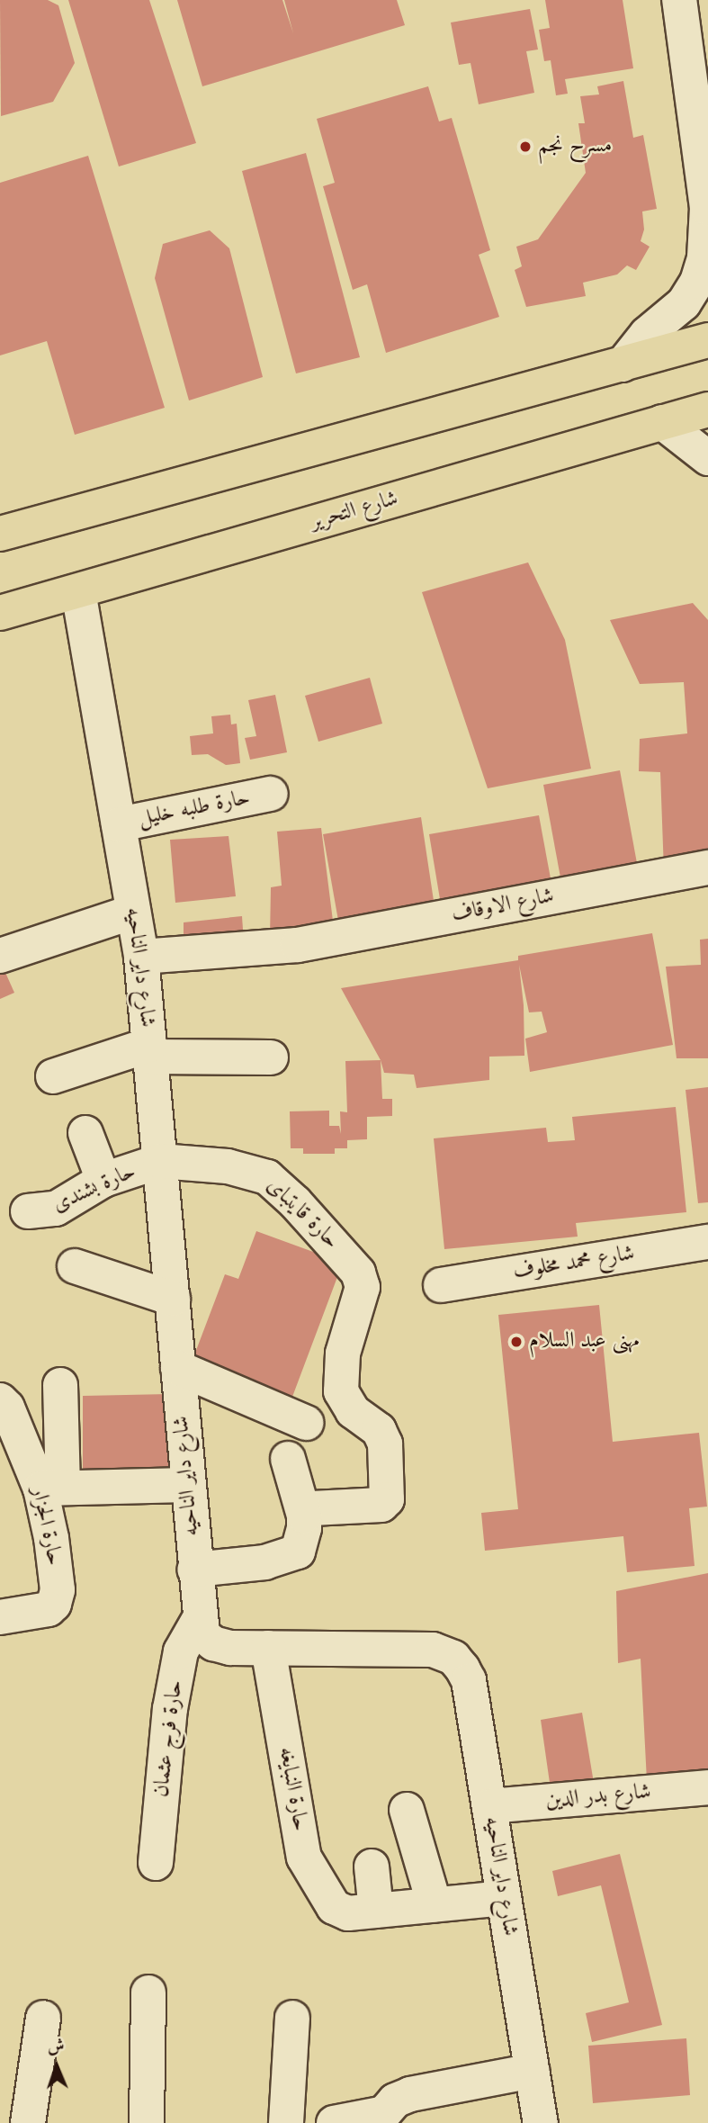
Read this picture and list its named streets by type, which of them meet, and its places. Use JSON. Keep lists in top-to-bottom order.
{
  "streets": {
    "main road": ["شارع التحرير"],
    "street": [
      "حارة طلبه خليل",
      "شارع الاوقاف",
      "شارع داير الناحيه",
      "حارة بشندى",
      "حارة قايتباى",
      "شارع محمد مخلوف",
      "حارة الجزار",
      "حارة فرج عثمان",
      "حارة النبايغه",
      "شارع بدر الدين"
    ]
  },
  "crossings": [
    ["شارع التحرير", "شارع داير الناحيه"],
    ["حارة طلبه خليل", "شارع داير الناحيه"],
    ["شارع الاوقاف", "شارع داير الناحيه"],
    ["شارع داير الناحيه", "حارة بشندى"],
    ["شارع داير الناحيه", "حارة قايتباى"],
    ["شارع داير الناحيه", "حارة فرج عثمان"],
    ["شارع داير الناحيه", "حارة النبايغه"],
    ["شارع داير الناحيه", "شارع بدر الدين"],
    ["حارة بشندى", "حارة قايتباى"]
  ],
  "places": ["مسرح نجم", "مهنى عبد السلام"],
  "north": "top"
}
